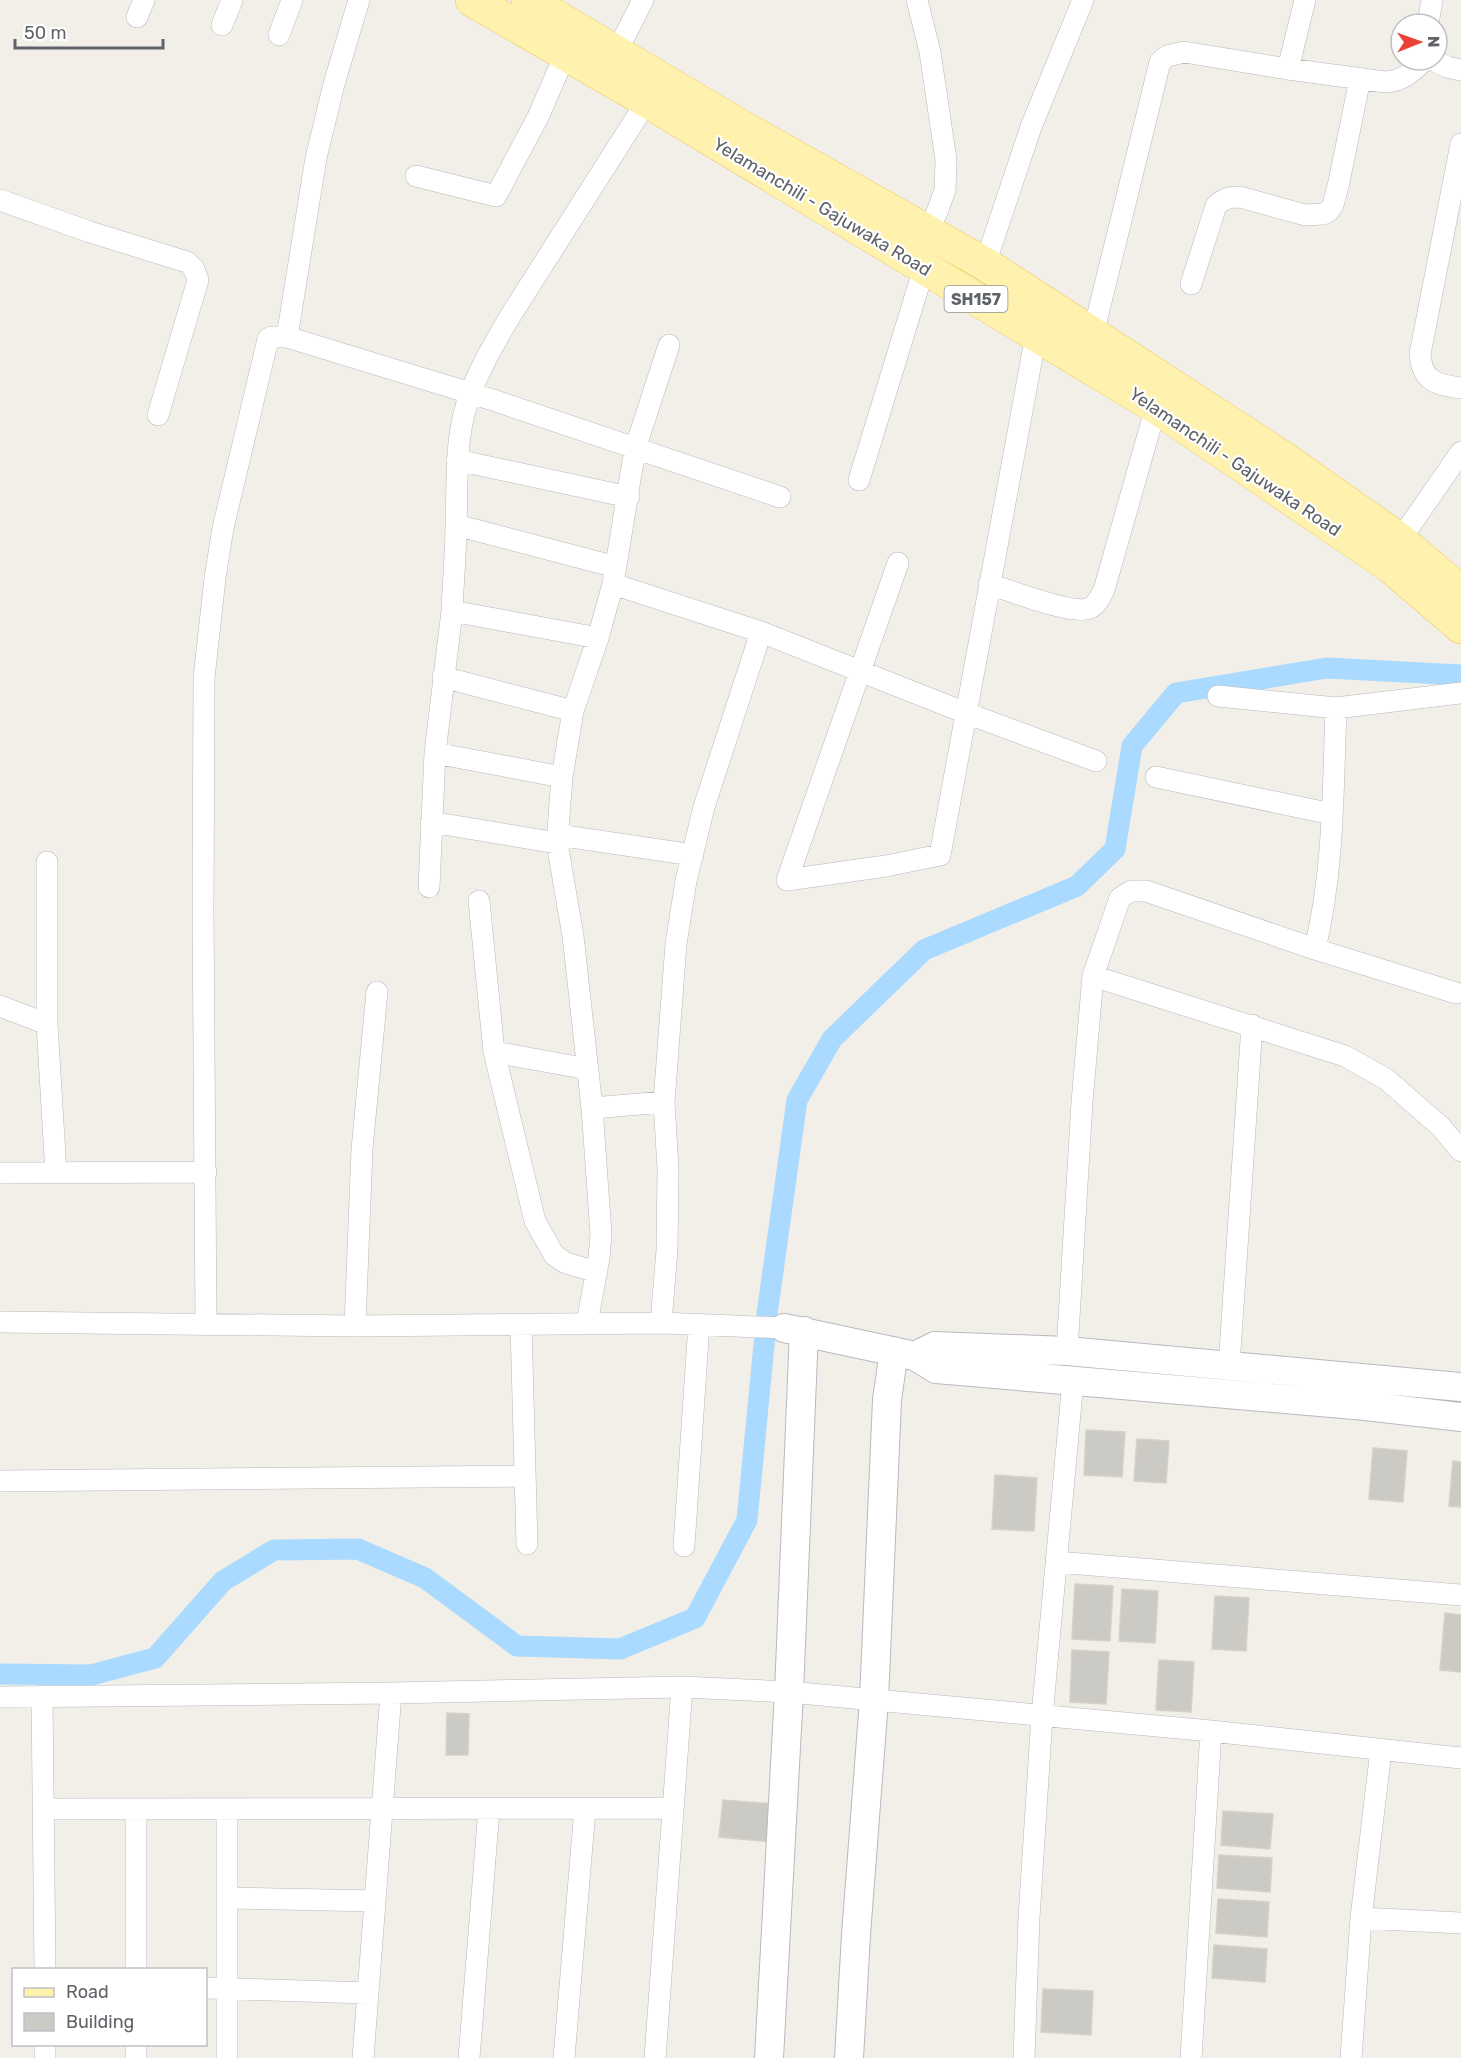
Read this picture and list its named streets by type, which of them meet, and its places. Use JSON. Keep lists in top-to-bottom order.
{
  "streets": {
    "main road": ["Yelamanchili - Gajuwaka Road", "SH157"]
  },
  "legend": ["Road", "Building"],
  "scale_bar": "50 m",
  "north": "right"
}
